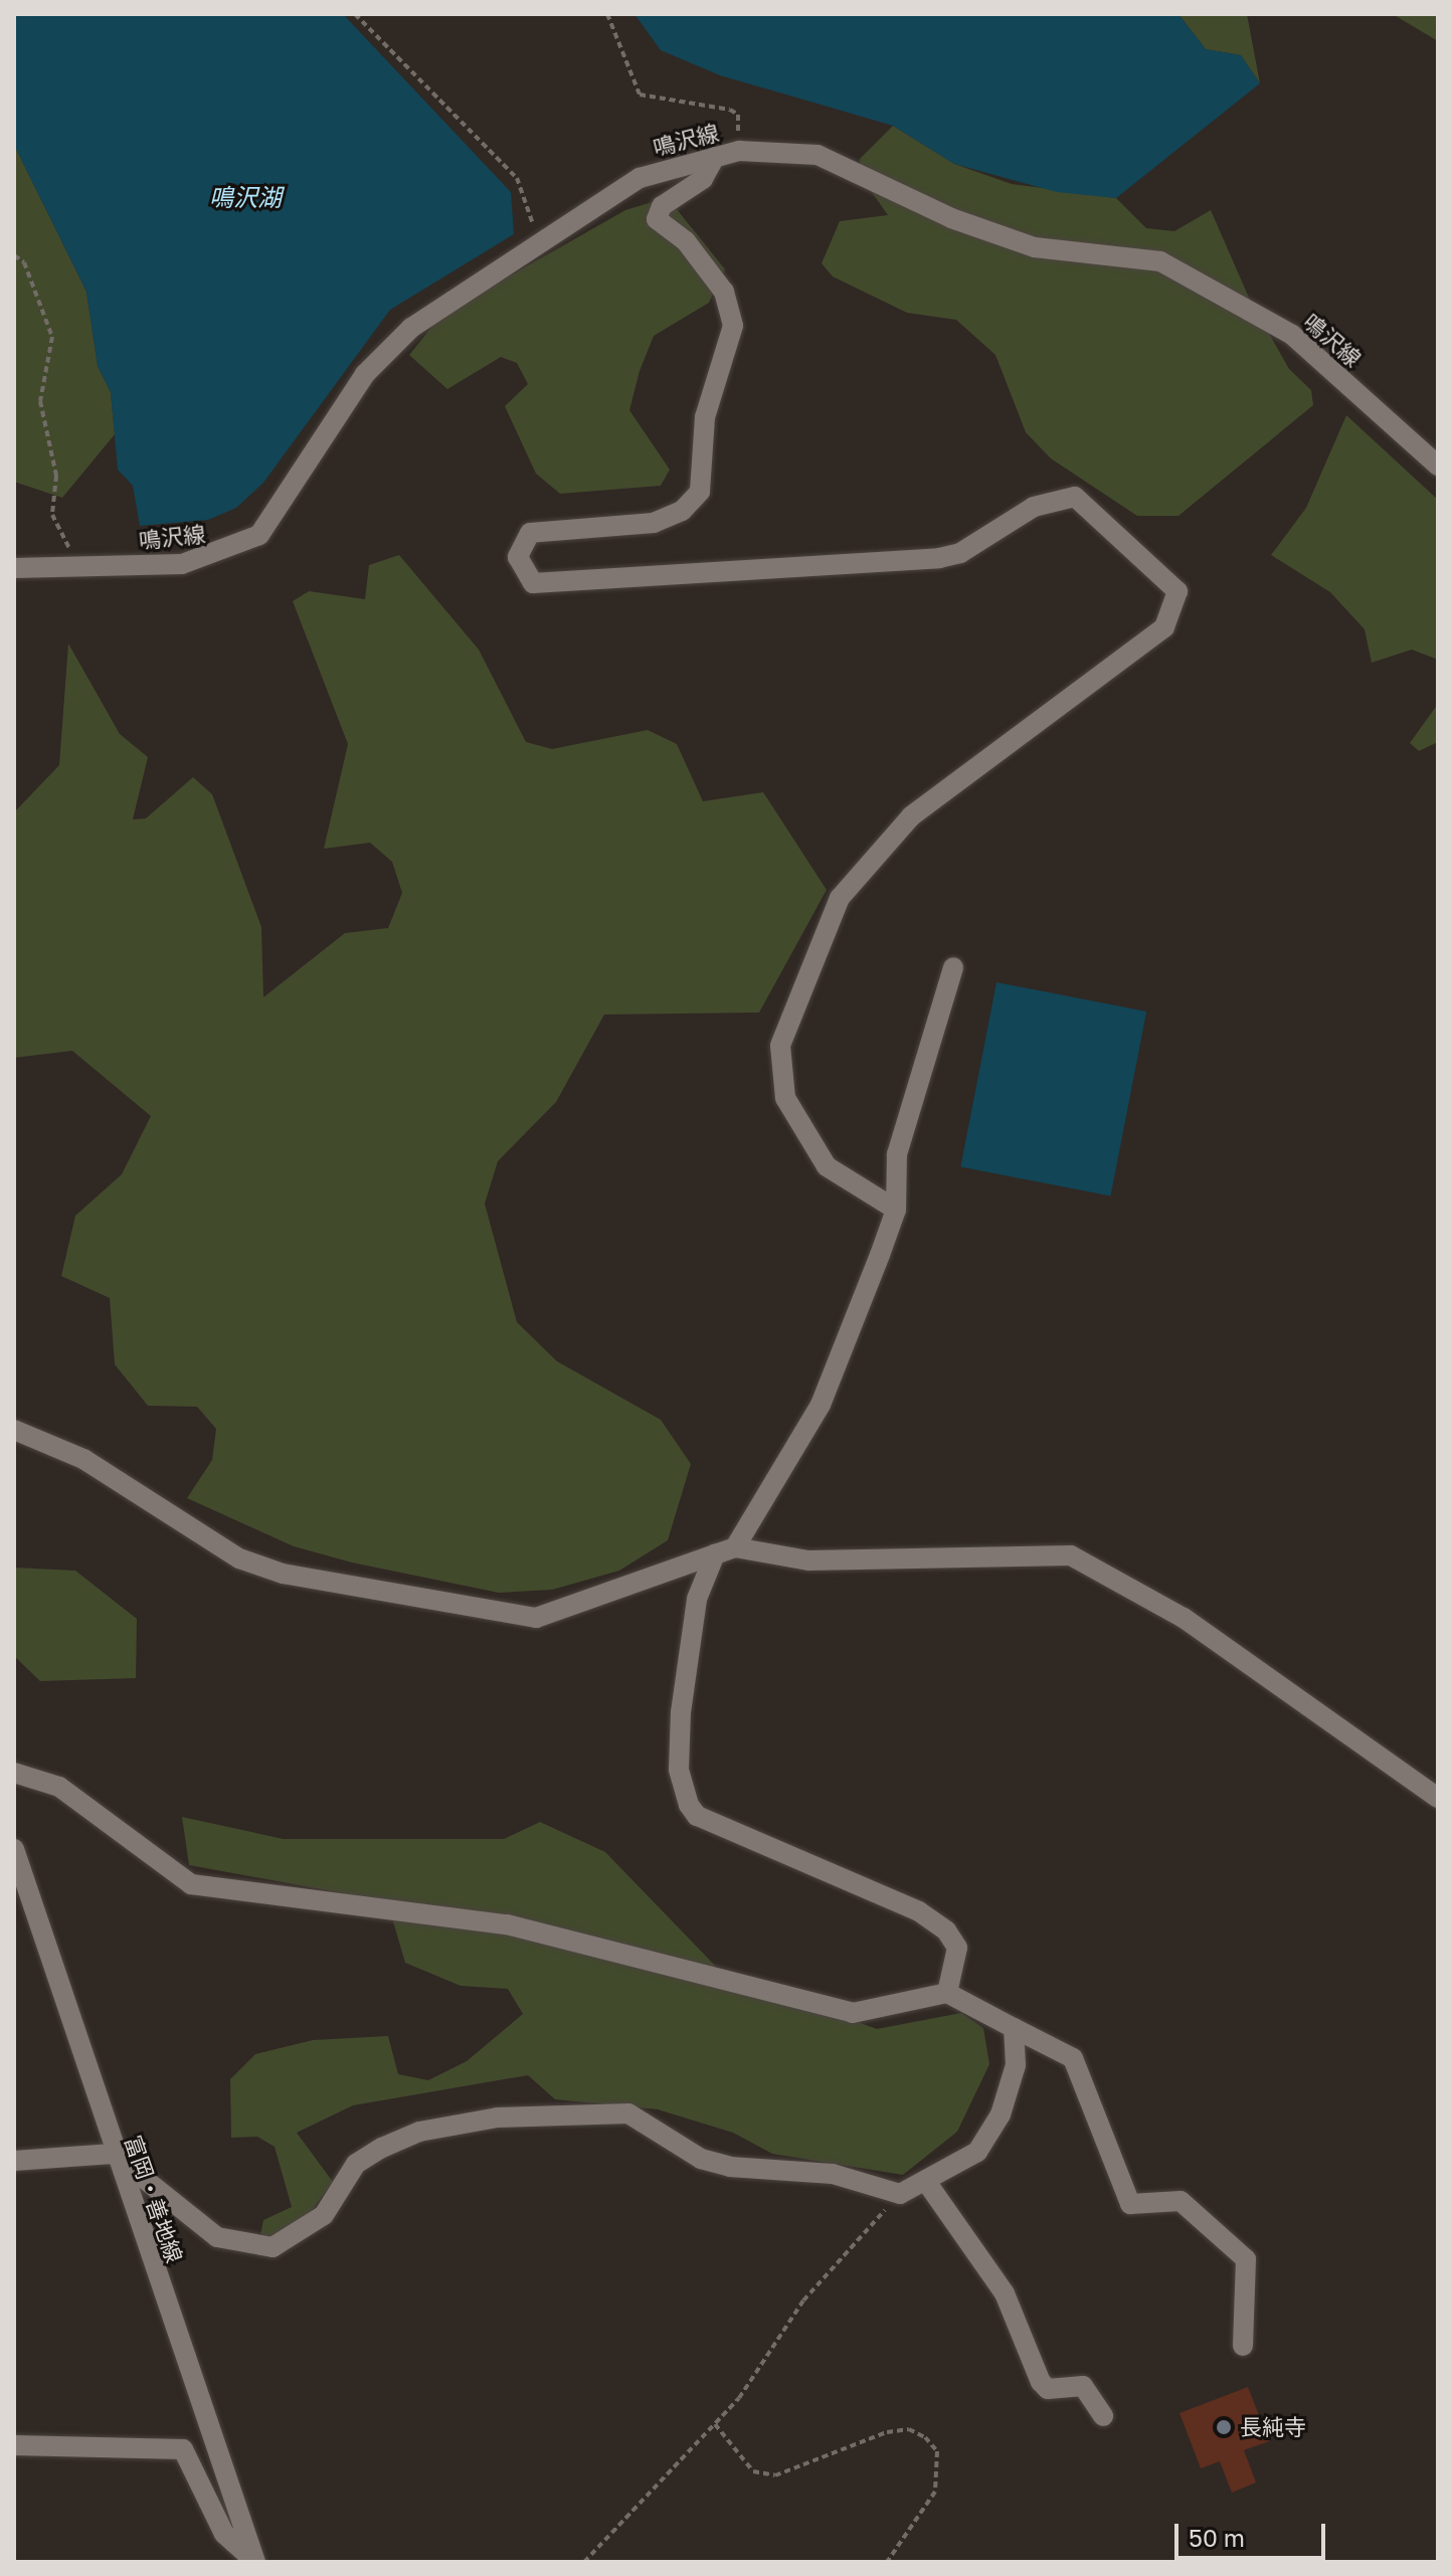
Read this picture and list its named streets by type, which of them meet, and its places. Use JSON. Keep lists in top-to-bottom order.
{
  "streets": {
    "street": ["鳴沢線", "富岡・善地線"]
  },
  "water": ["鳴沢湖"],
  "places": ["長純寺"],
  "scale_bar": "50 m"
}
